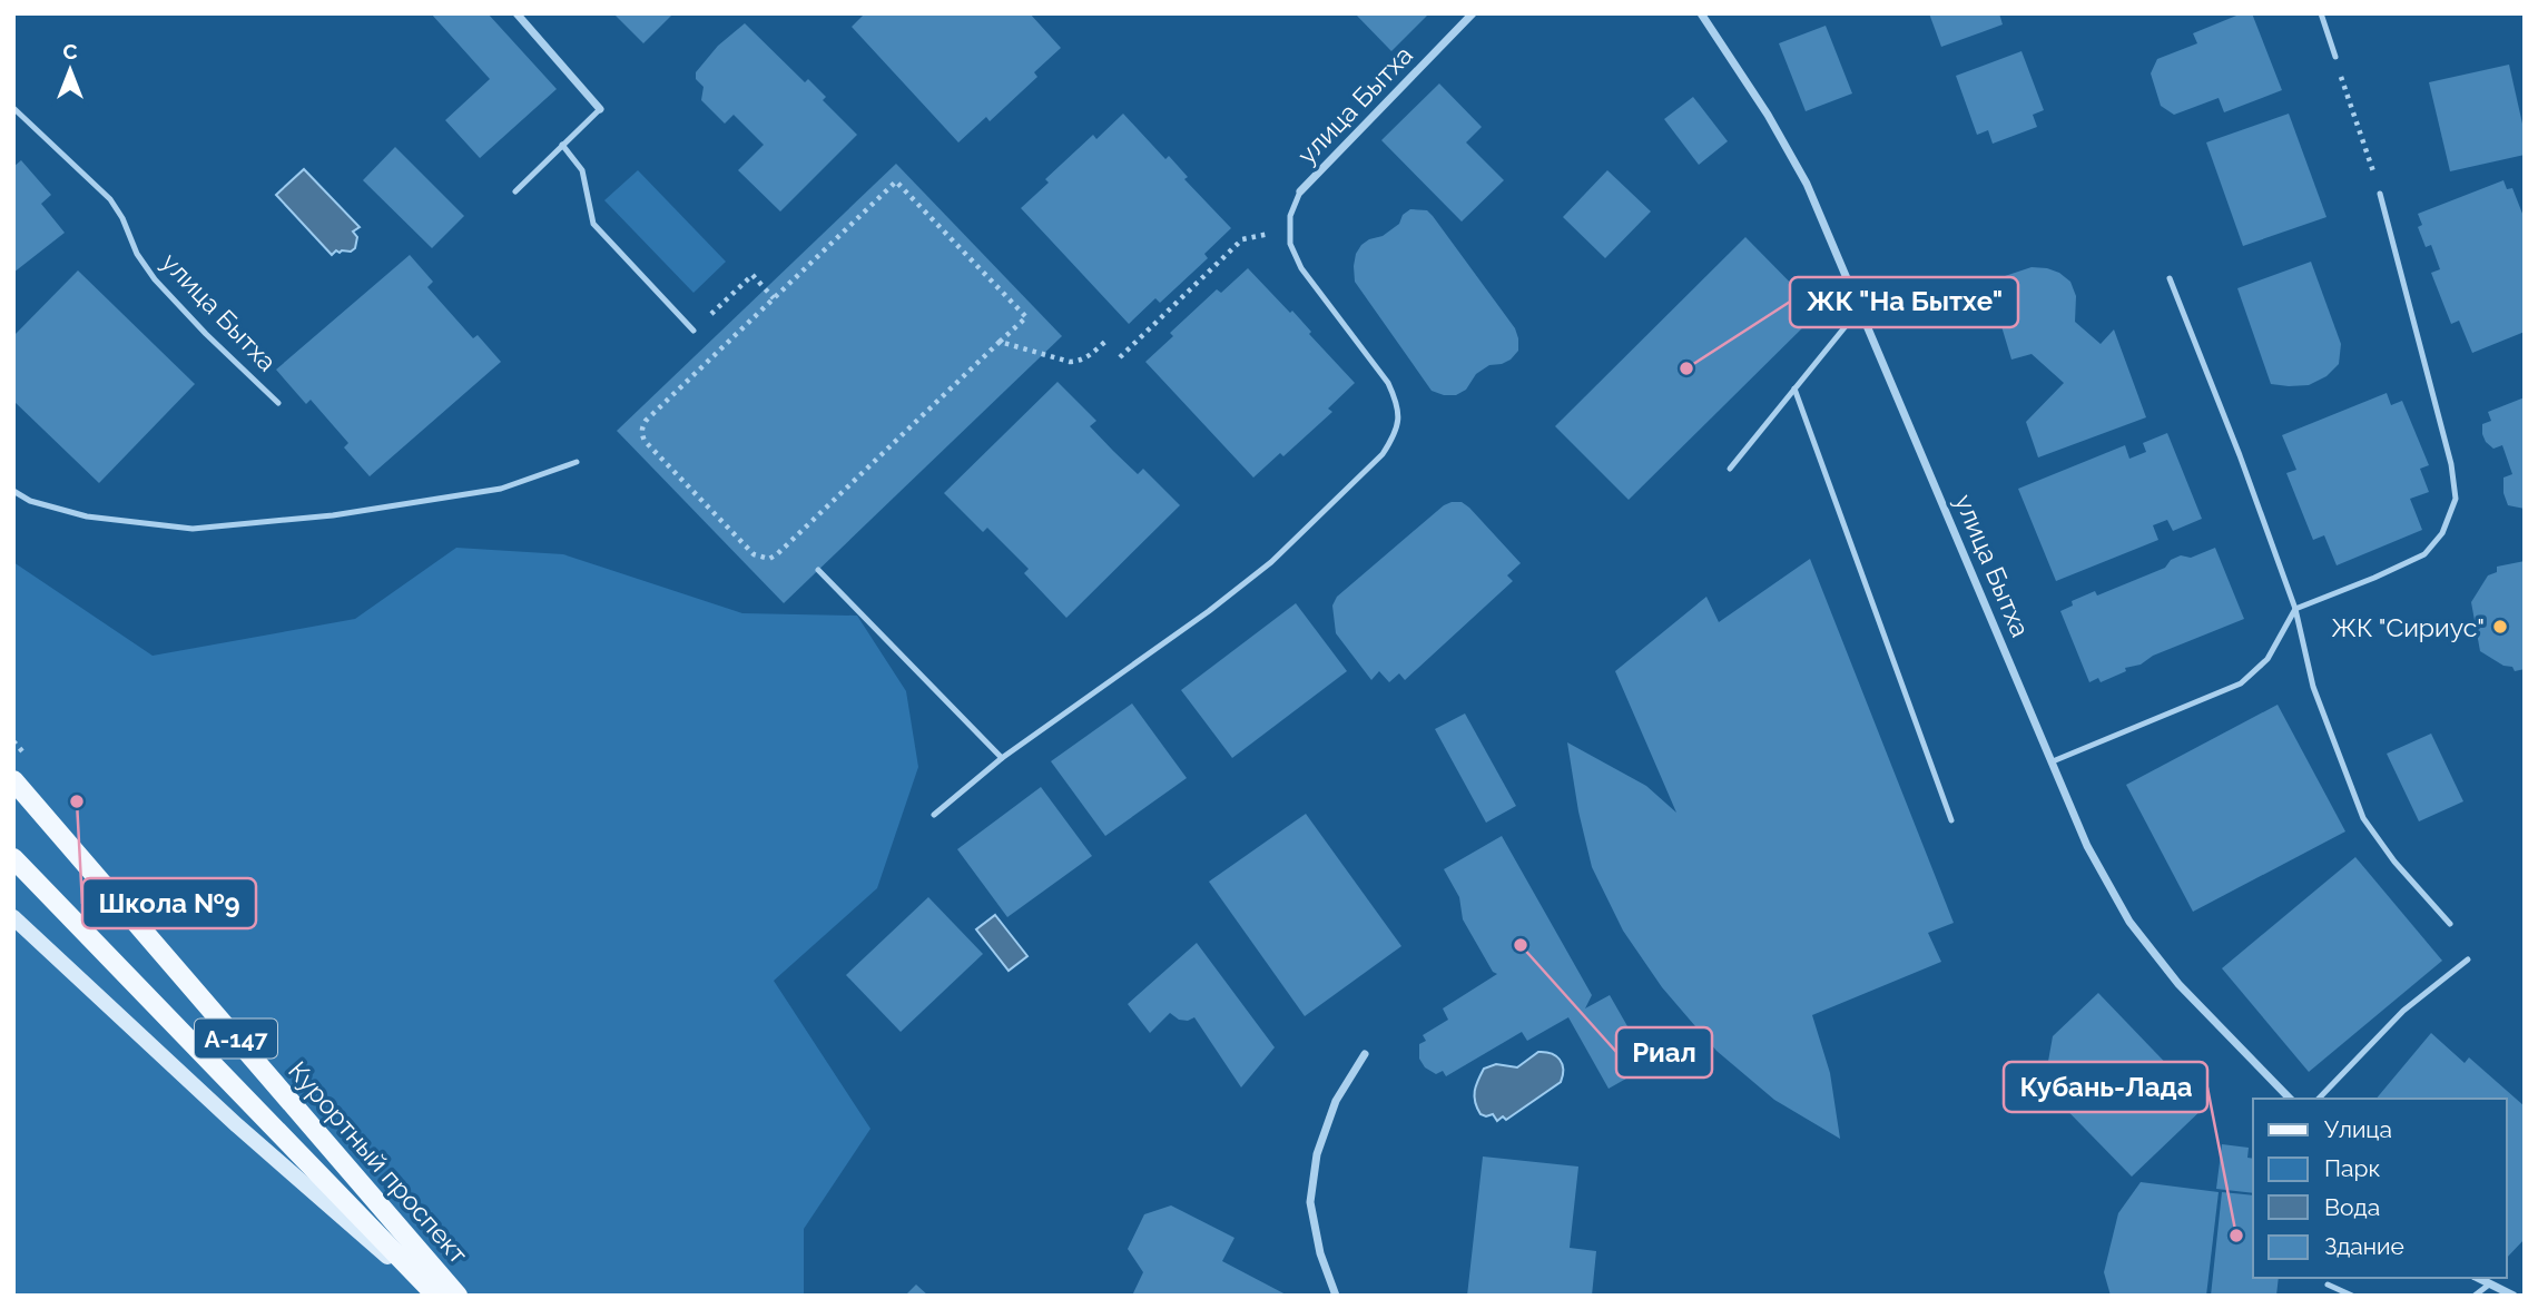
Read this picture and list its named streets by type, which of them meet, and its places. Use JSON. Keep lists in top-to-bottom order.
{
  "streets": {
    "main road": ["А-147", "Курортный проспект"],
    "street": ["улица Бытха"]
  },
  "crossings": [
    ["А-147", "Курортный проспект"]
  ],
  "places": [
    "ЖК \"На Бытхе\"",
    "ЖК \"Сириус\"",
    "Школа №9",
    "Риал",
    "Кубань-Лада"
  ],
  "legend": [
    "Улица",
    "Парк",
    "Вода",
    "Здание"
  ],
  "north": "top"
}
